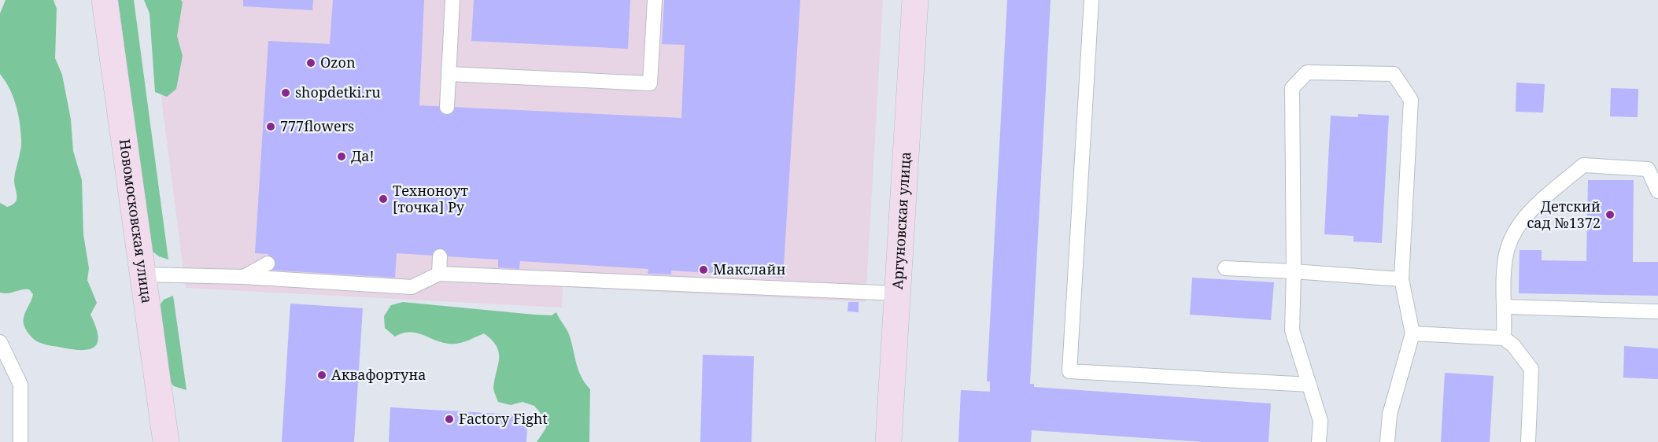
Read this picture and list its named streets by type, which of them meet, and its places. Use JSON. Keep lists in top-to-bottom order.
{
  "streets": {
    "main road": ["Новомосковская улица", "Аргуновская улица"]
  },
  "places": [
    "Ozon",
    "shopdetki.ru",
    "777flowers",
    "Да!",
    "Техноноут [точка] Ру",
    "Детский сад №1372",
    "Макслайн",
    "Аквафортуна",
    "Factory Fight"
  ]
}
